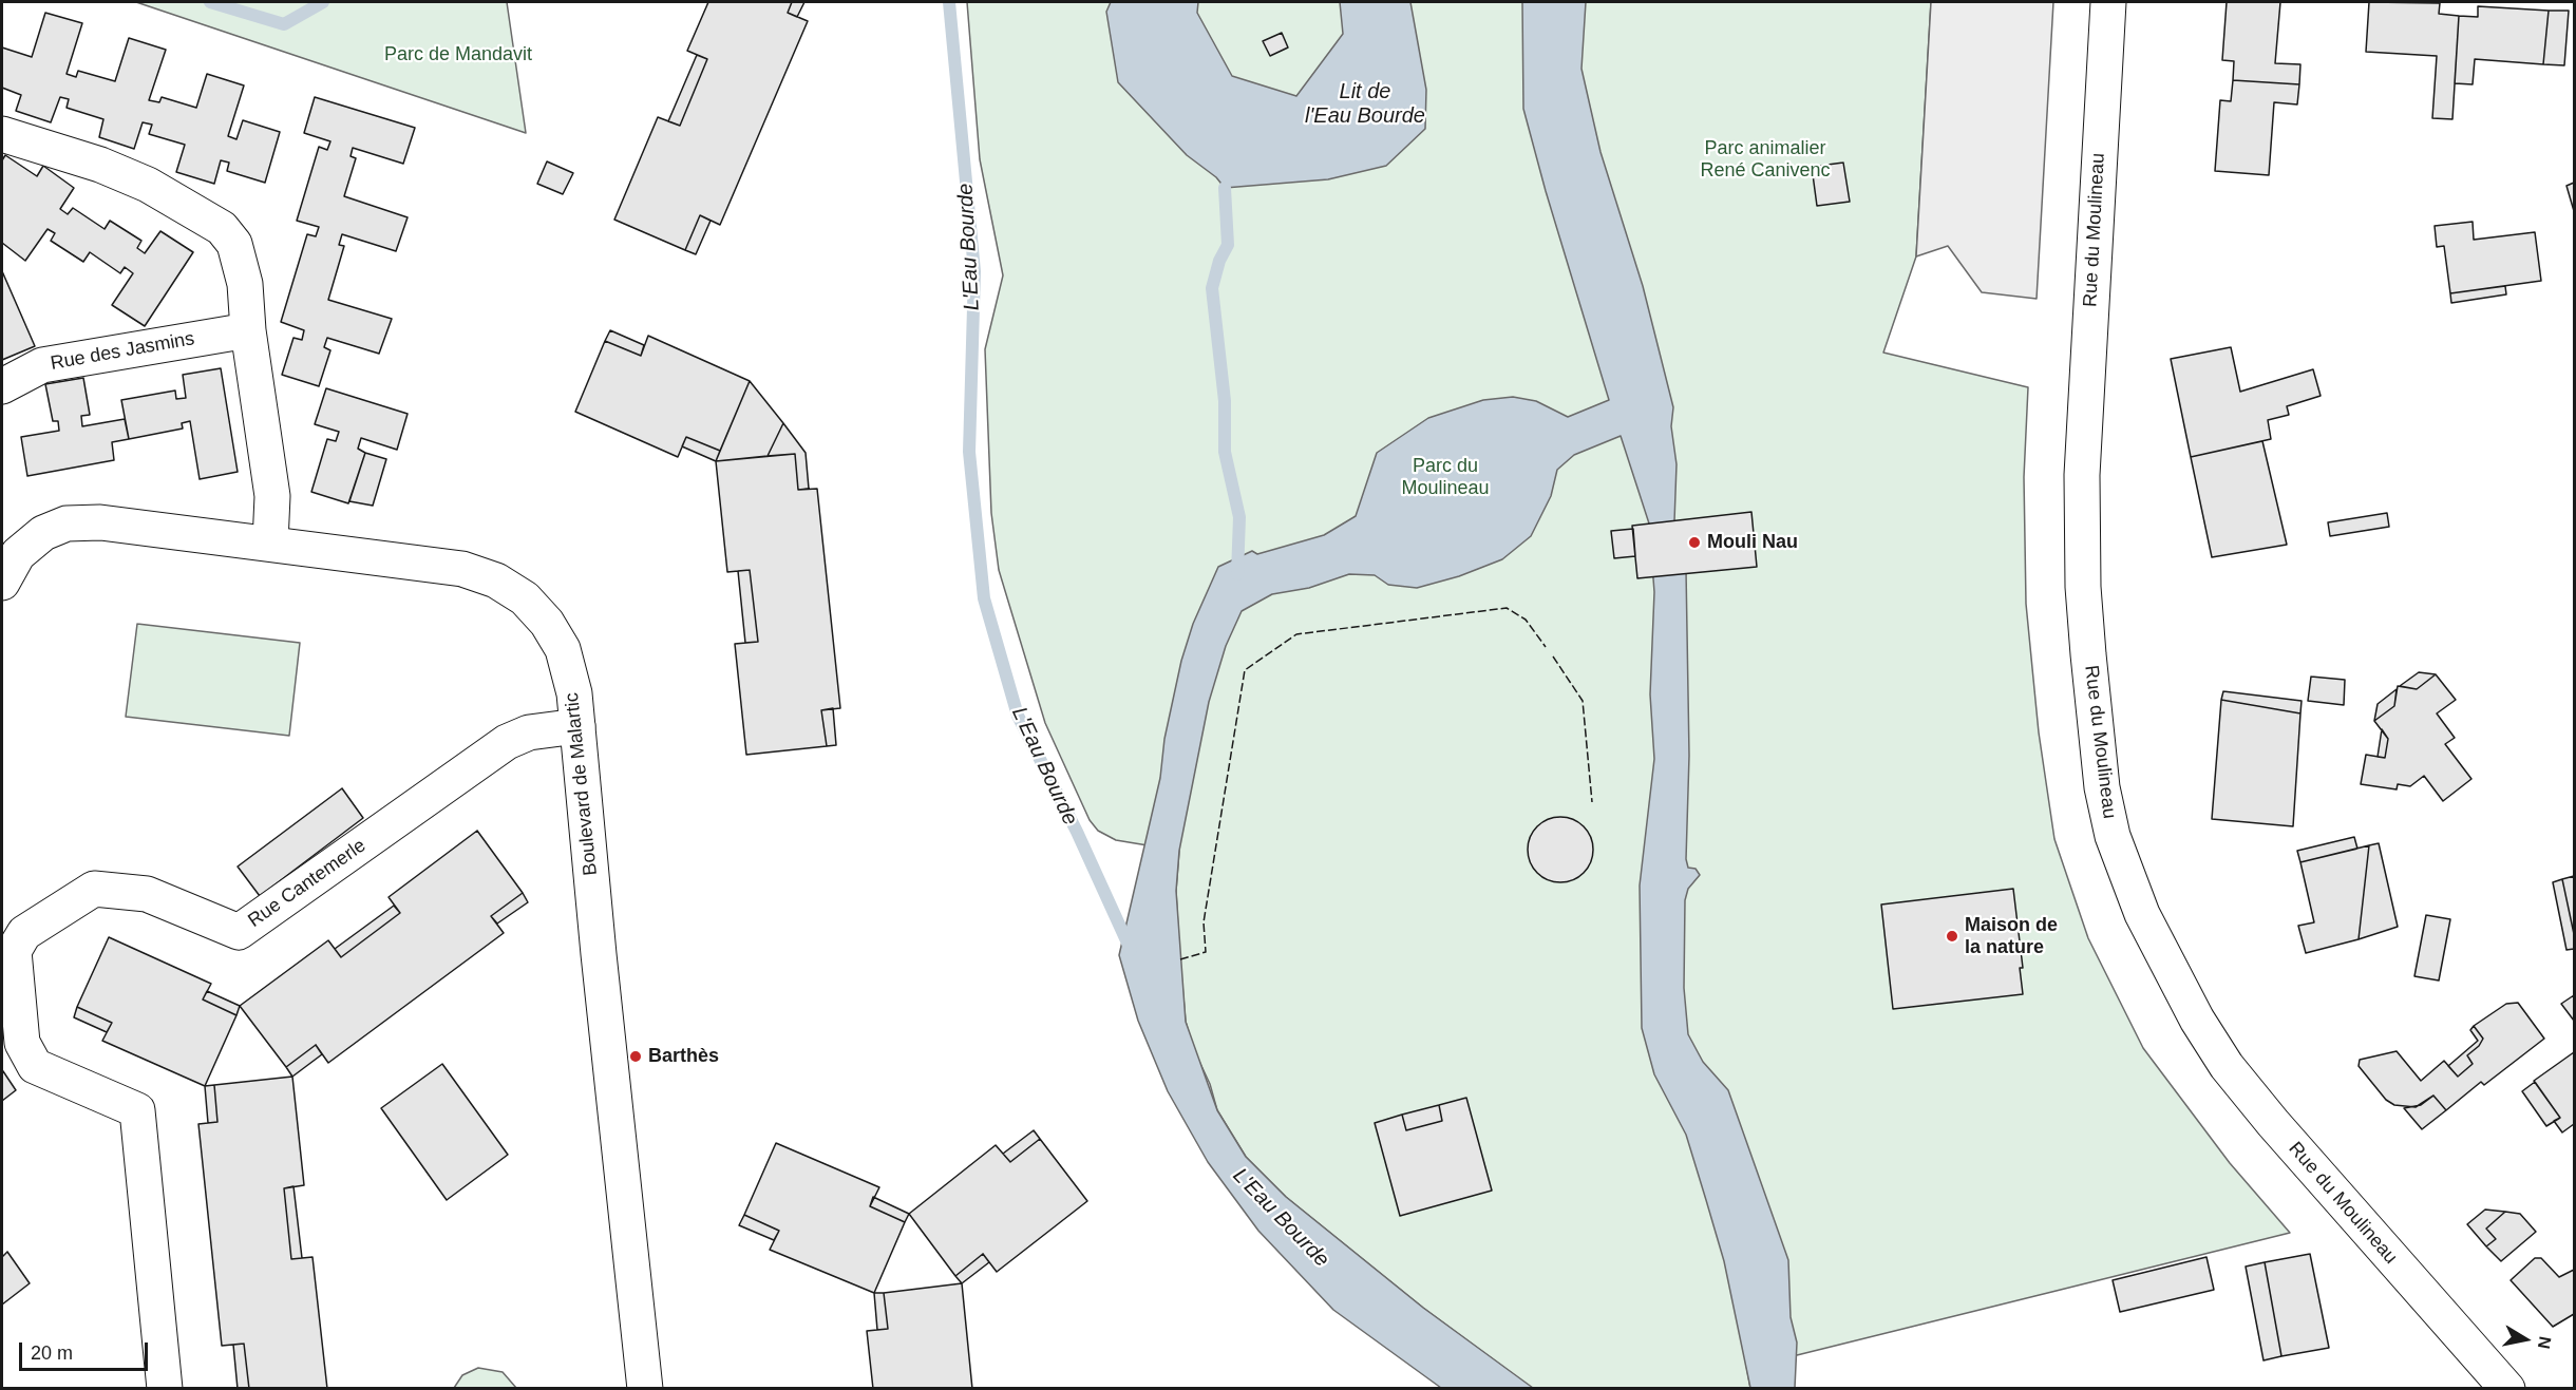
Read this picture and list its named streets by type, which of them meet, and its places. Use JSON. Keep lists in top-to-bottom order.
{
  "streets": {
    "street": [
      "Rue du Moulineau",
      "Rue des Jasmins",
      "Boulevard de Malartic",
      "Rue Cantemerle"
    ]
  },
  "crossings": [
    ["Boulevard de Malartic", "Rue Cantemerle"]
  ],
  "water": ["Lit de l'Eau Bourde", "L'Eau Bourde"],
  "parks": ["Parc de Mandavit", "Parc animalier René Canivenc", "Parc du Moulineau"],
  "places": ["Mouli Nau", "Maison de la nature", "Barthès"],
  "scale_bar": "20 m",
  "north": "right"
}
